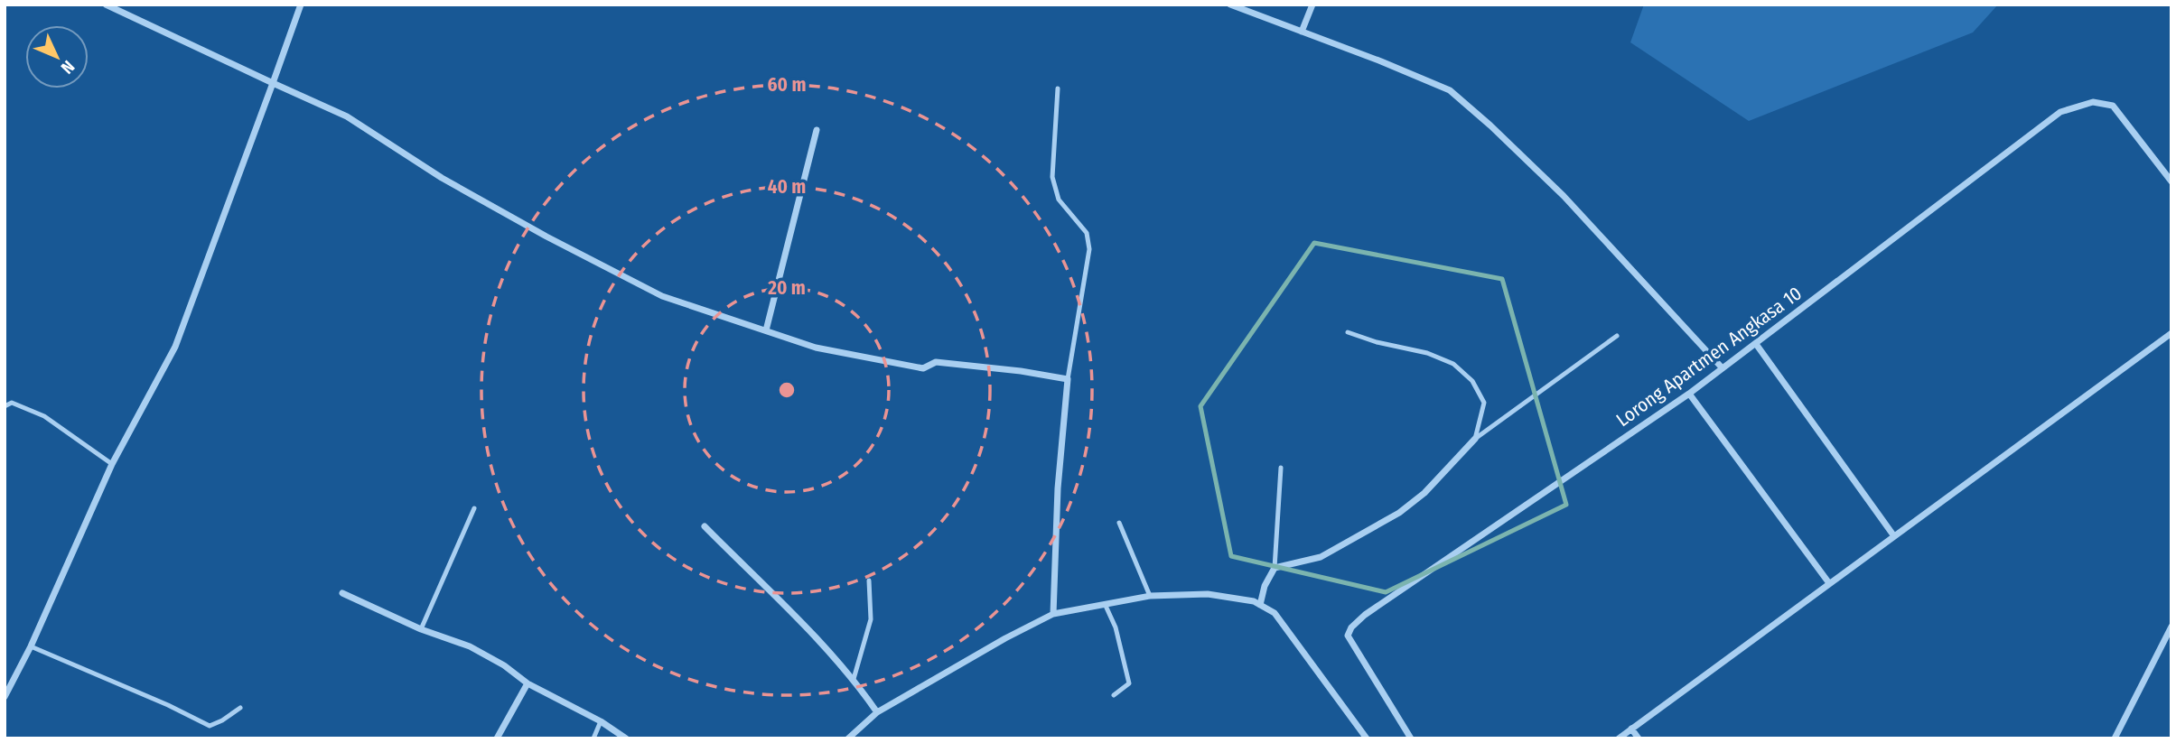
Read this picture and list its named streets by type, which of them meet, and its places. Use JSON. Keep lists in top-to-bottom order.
{
  "streets": {
    "street": ["Lorong Apartmen Angkasa 10"]
  },
  "north": "bottom right",
  "rings": ["60 m", "40 m", "20 m"]
}
